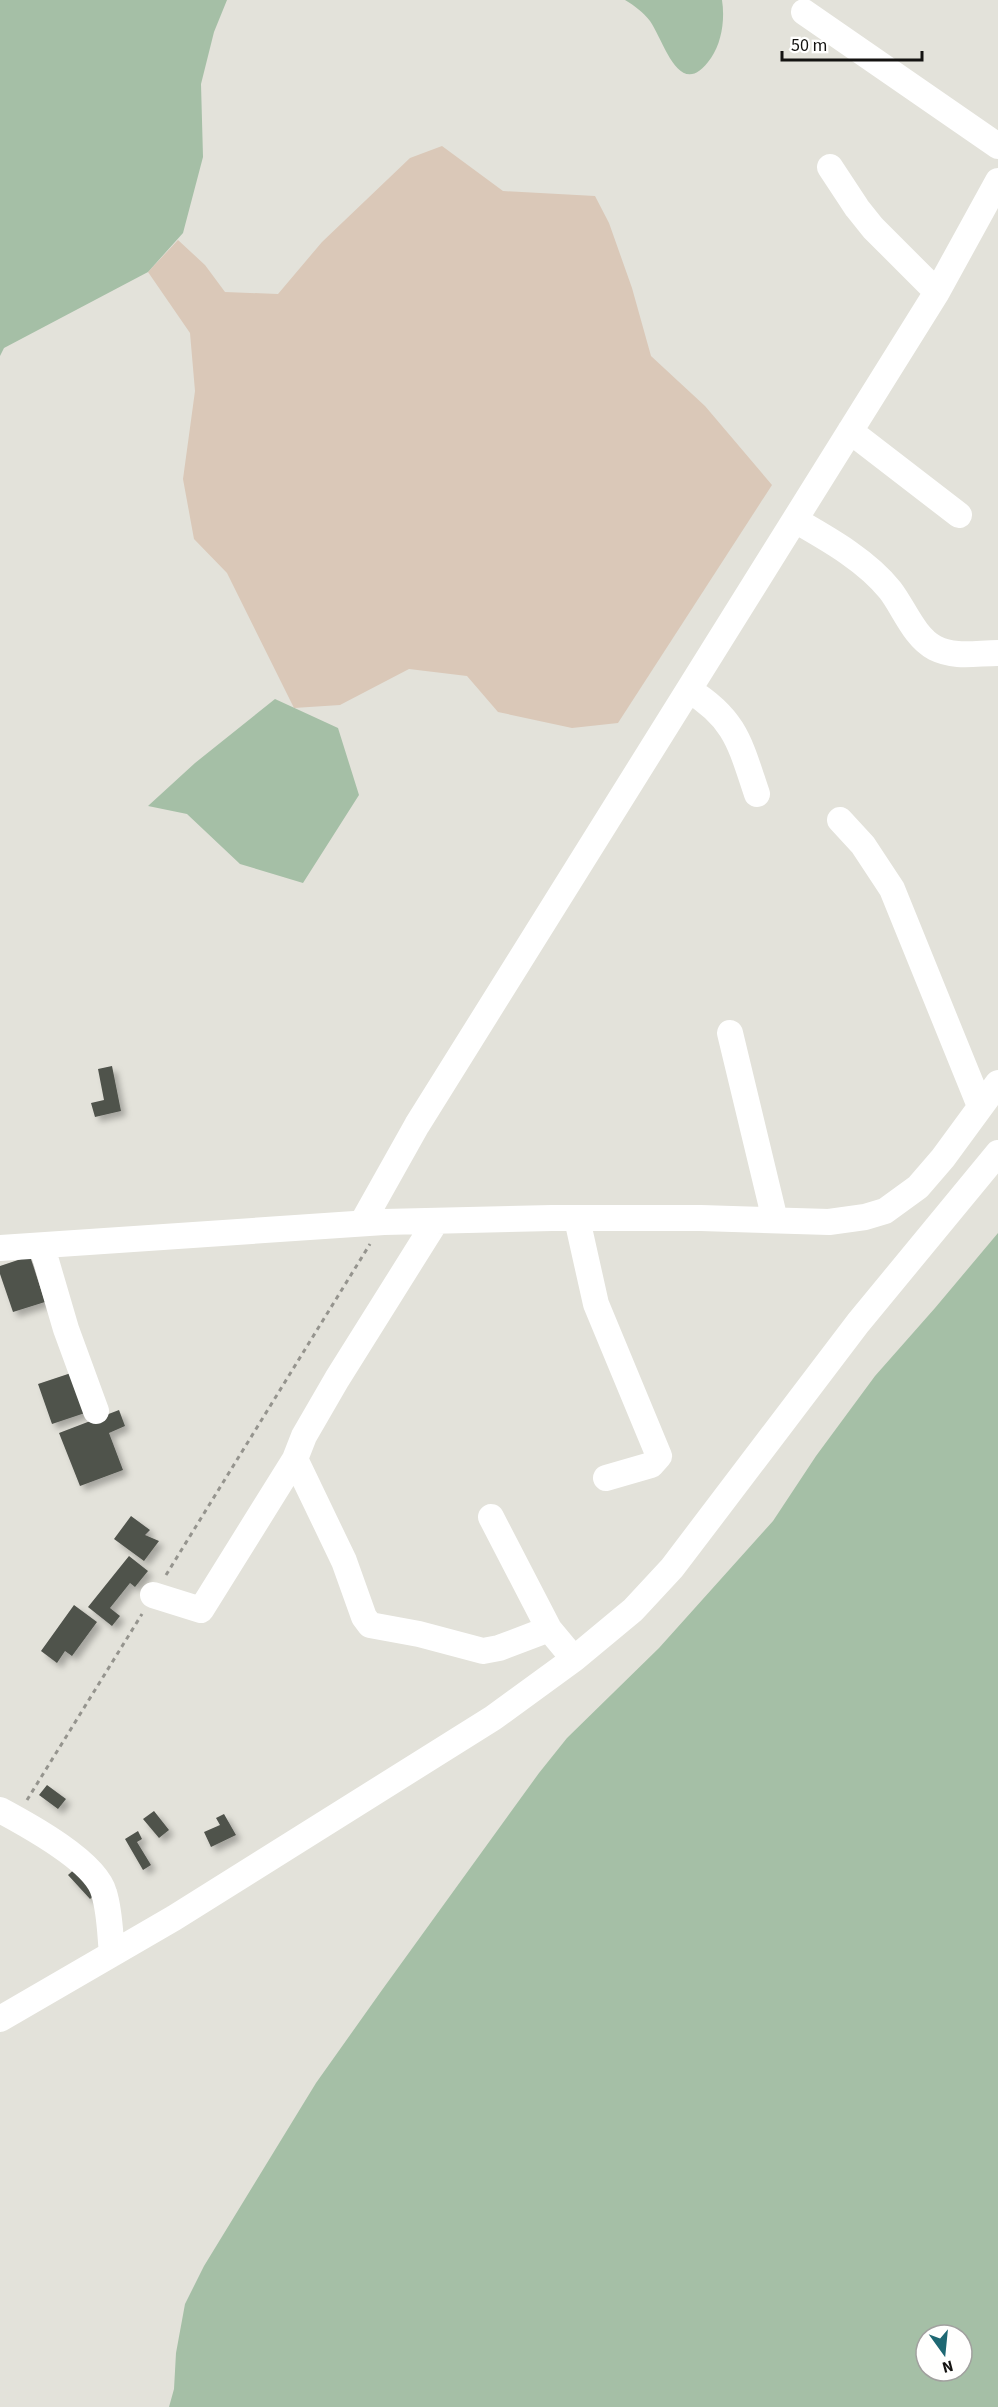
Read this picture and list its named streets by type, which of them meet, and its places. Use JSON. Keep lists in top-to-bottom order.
{
  "scale_bar": "50 m",
  "north": "bottom"
}
